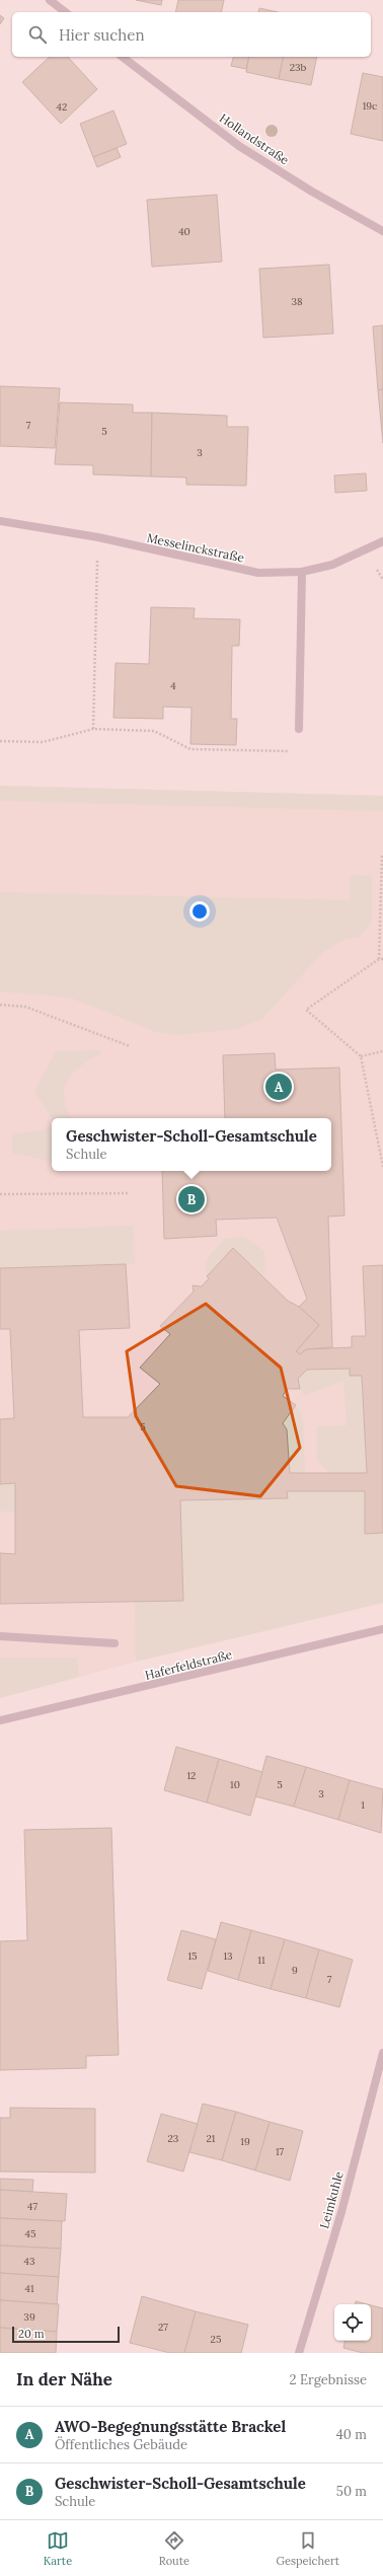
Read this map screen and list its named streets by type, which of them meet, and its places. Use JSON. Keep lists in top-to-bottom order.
{
  "streets": {
    "street": [
      "Hollandstraße",
      "Messelinckstraße",
      "Haferfeldstraße",
      "Leimkuhle"
    ]
  },
  "house_numbers": [
    "23b",
    "19c",
    "42",
    "40",
    "38",
    "7",
    "5",
    "3",
    "4",
    "5",
    "12",
    "10",
    "5",
    "3",
    "1",
    "15",
    "13",
    "11",
    "9",
    "7",
    "23",
    "21",
    "19",
    "17",
    "47",
    "45",
    "43",
    "41",
    "39",
    "27",
    "25"
  ],
  "scale_bar": "20 m",
  "page": {
    "search": "Hier suchen",
    "pins": ["A", "B"],
    "popup": ["Geschwister-Scholl-Gesamtschule", "Schule"],
    "scale": "20 m",
    "heading": ["In der Nähe", "2 Ergebnisse"],
    "list": [
      {
        "mark": "A",
        "name": "AWO-Begegnungsstätte Brackel",
        "note": "Öffentliches Gebäude",
        "value": "40 m"
      },
      {
        "mark": "B",
        "name": "Geschwister-Scholl-Gesamtschule",
        "note": "Schule",
        "value": "50 m"
      }
    ],
    "nav": ["Karte", "Route", "Gespeichert"]
  }
}
